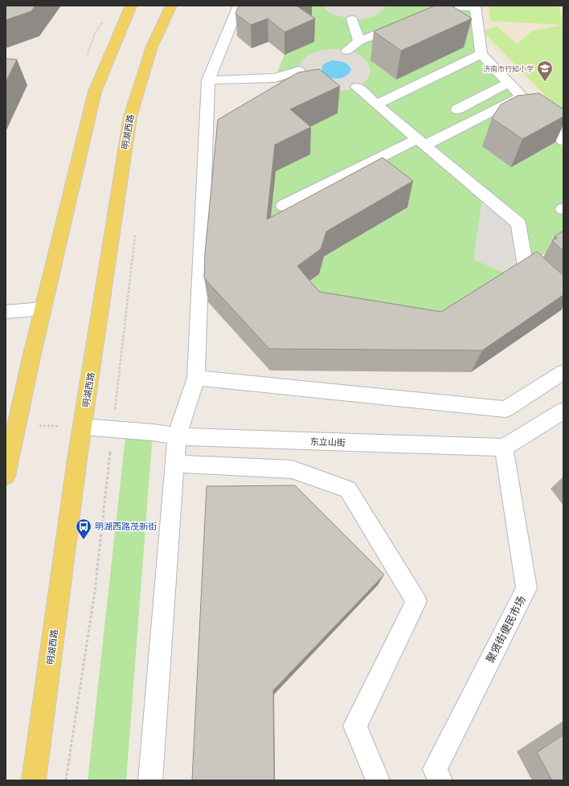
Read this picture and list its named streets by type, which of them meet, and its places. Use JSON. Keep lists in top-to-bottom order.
{
  "streets": {
    "main road": ["明湖西路"],
    "street": ["东立山街", "聚贤街便民市场"]
  },
  "crossings": [
    ["明湖西路", "东立山街"],
    ["东立山街", "聚贤街便民市场"]
  ],
  "places": {
    "school or university": ["济南市行知小学"],
    "bus stop": ["明湖西路茂新街"]
  }
}
